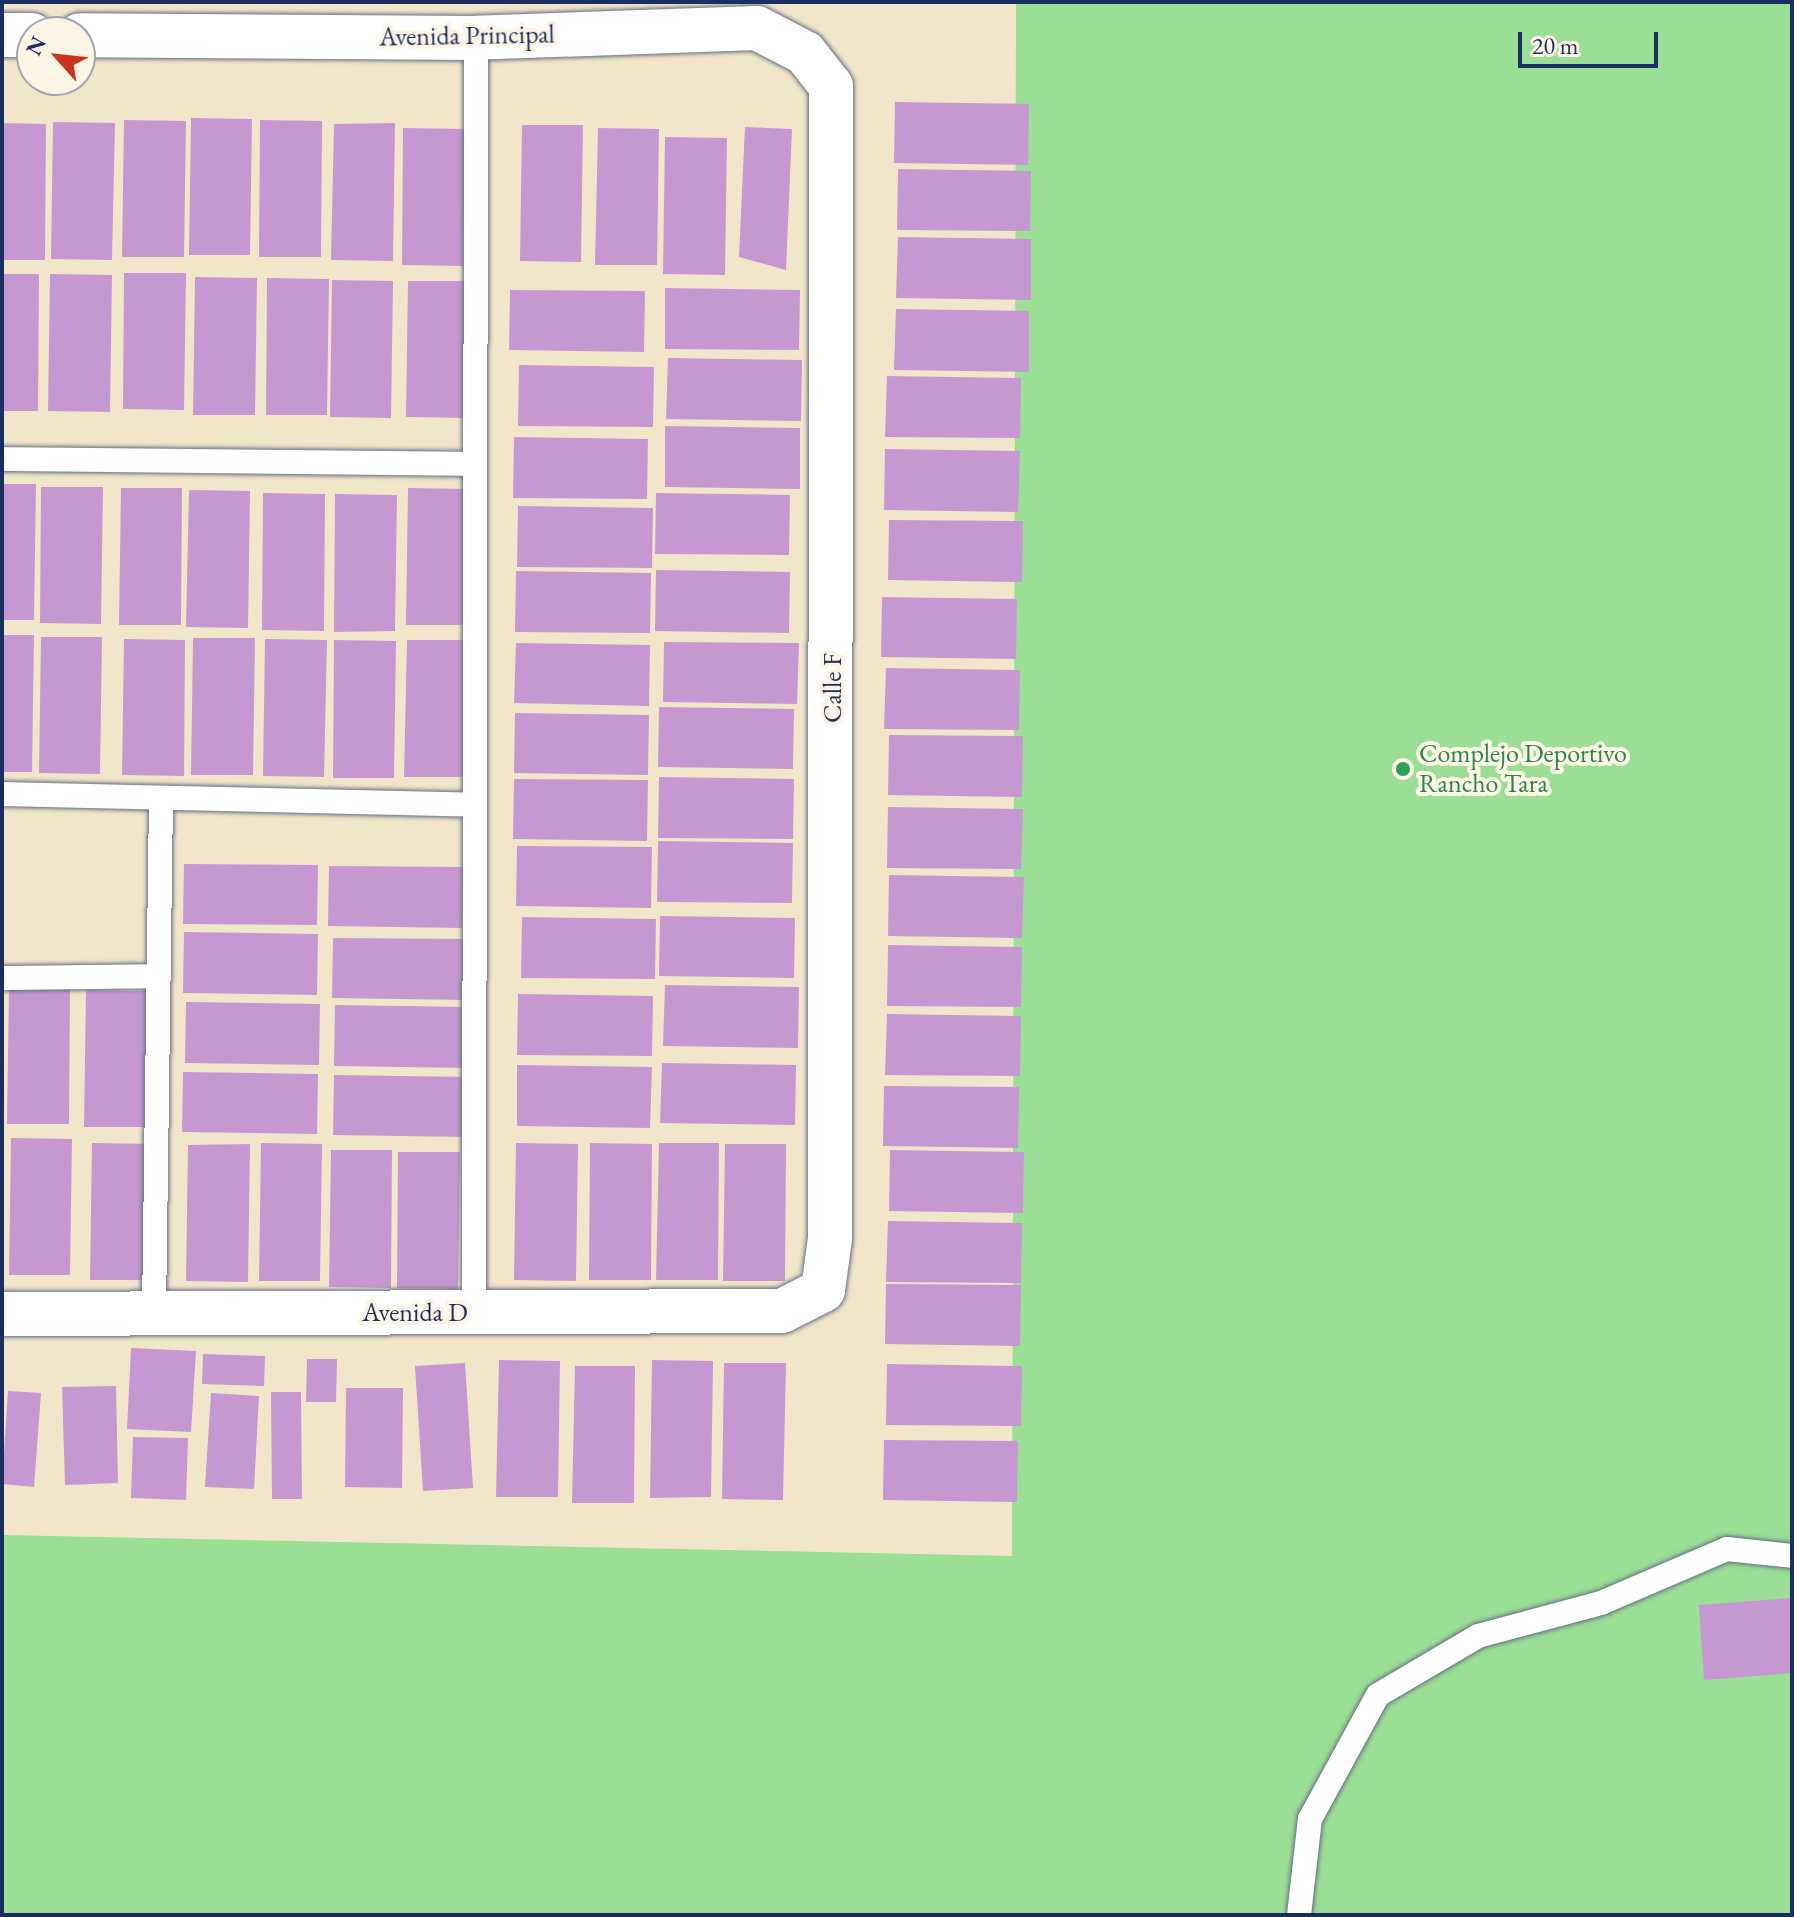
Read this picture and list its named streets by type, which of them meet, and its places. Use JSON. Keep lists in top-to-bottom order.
{
  "streets": {
    "street": ["Avenida Principal", "Calle F", "Avenida D"]
  },
  "crossings": [
    ["Avenida Principal", "Calle F"],
    ["Calle F", "Avenida D"]
  ],
  "places": ["Complejo Deportivo Rancho Tara"],
  "scale_bar": "20 m",
  "north": "top left"
}
